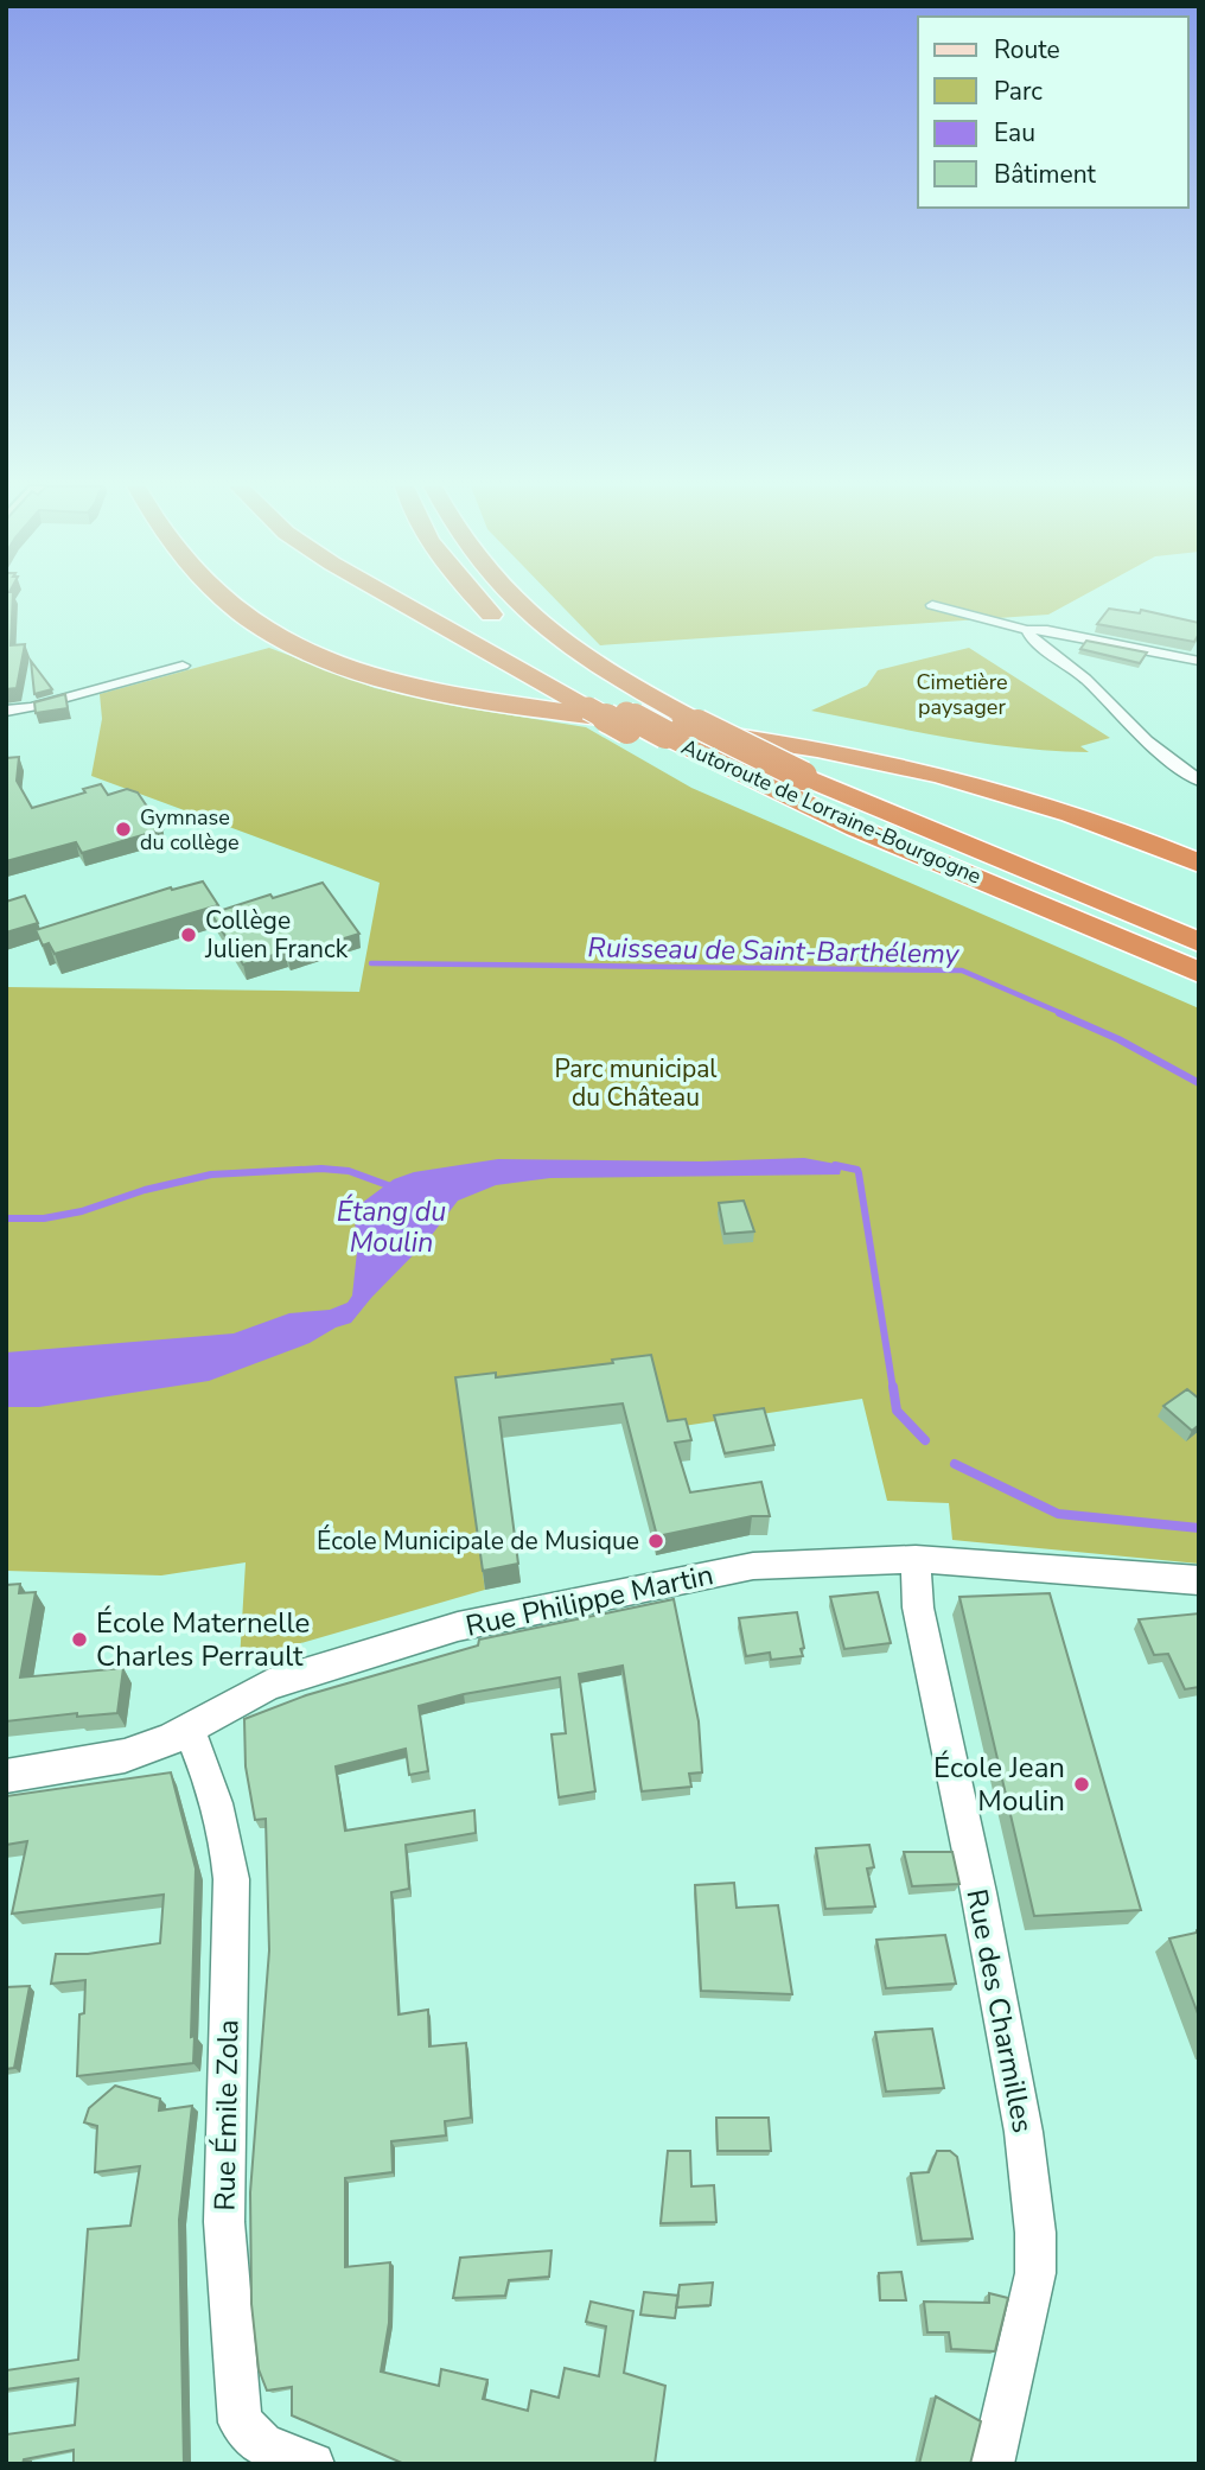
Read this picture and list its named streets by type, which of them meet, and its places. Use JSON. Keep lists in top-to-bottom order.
{
  "streets": {
    "highway": ["Autoroute de Lorraine-Bourgogne"],
    "street": ["Rue Philippe Martin", "Rue des Charmilles", "Rue Émile Zola"]
  },
  "crossings": [
    ["Rue Philippe Martin", "Rue des Charmilles"],
    ["Rue Philippe Martin", "Rue Émile Zola"]
  ],
  "water": ["Ruisseau de Saint-Barthélemy", "Étang du Moulin"],
  "parks": ["Cimetière paysager", "Parc municipal du Château"],
  "places": [
    "Gymnase du collège",
    "Collège Julien Franck",
    "École Municipale de Musique",
    "École Maternelle Charles Perrault",
    "École Jean Moulin"
  ],
  "legend": [
    "Route",
    "Parc",
    "Eau",
    "Bâtiment"
  ]
}
